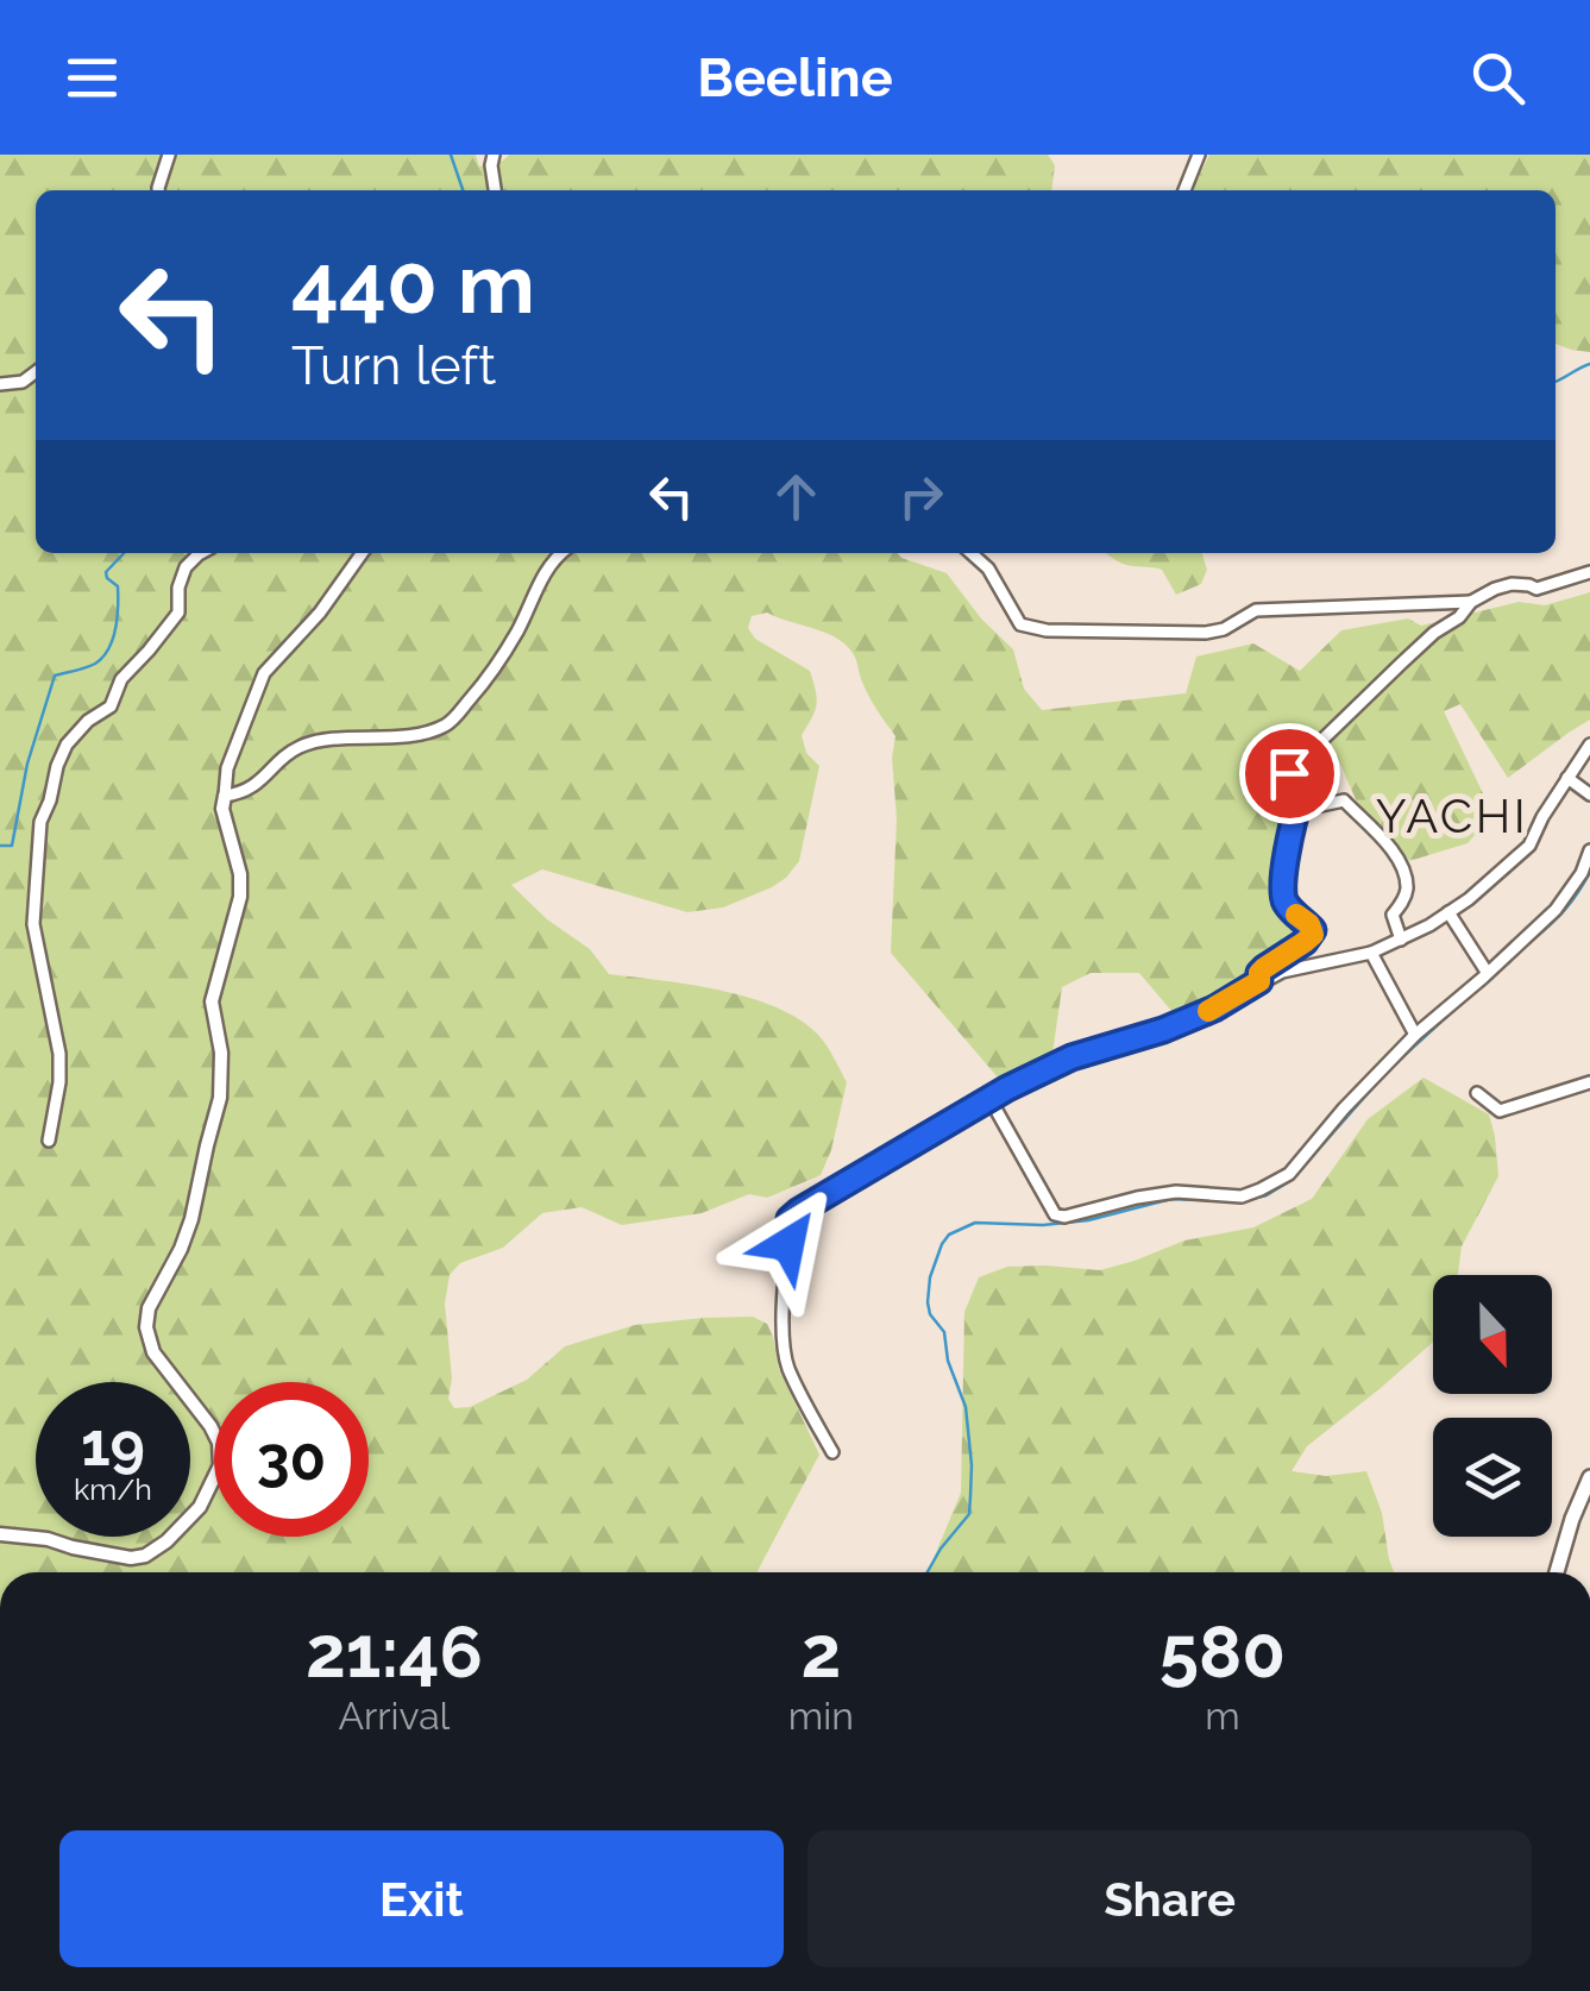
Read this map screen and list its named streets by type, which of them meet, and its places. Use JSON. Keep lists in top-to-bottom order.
{
  "districts": ["YACHI"],
  "north": "bottom",
  "page": {
    "header": "Beeline",
    "turn": ["440 m", "Turn left"],
    "speed": "19 km/h",
    "limit": "30",
    "eta": [
      "21:46",
      "Arrival",
      "2",
      "min",
      "580",
      "m"
    ],
    "buttons": ["Exit", "Share"]
  }
}
